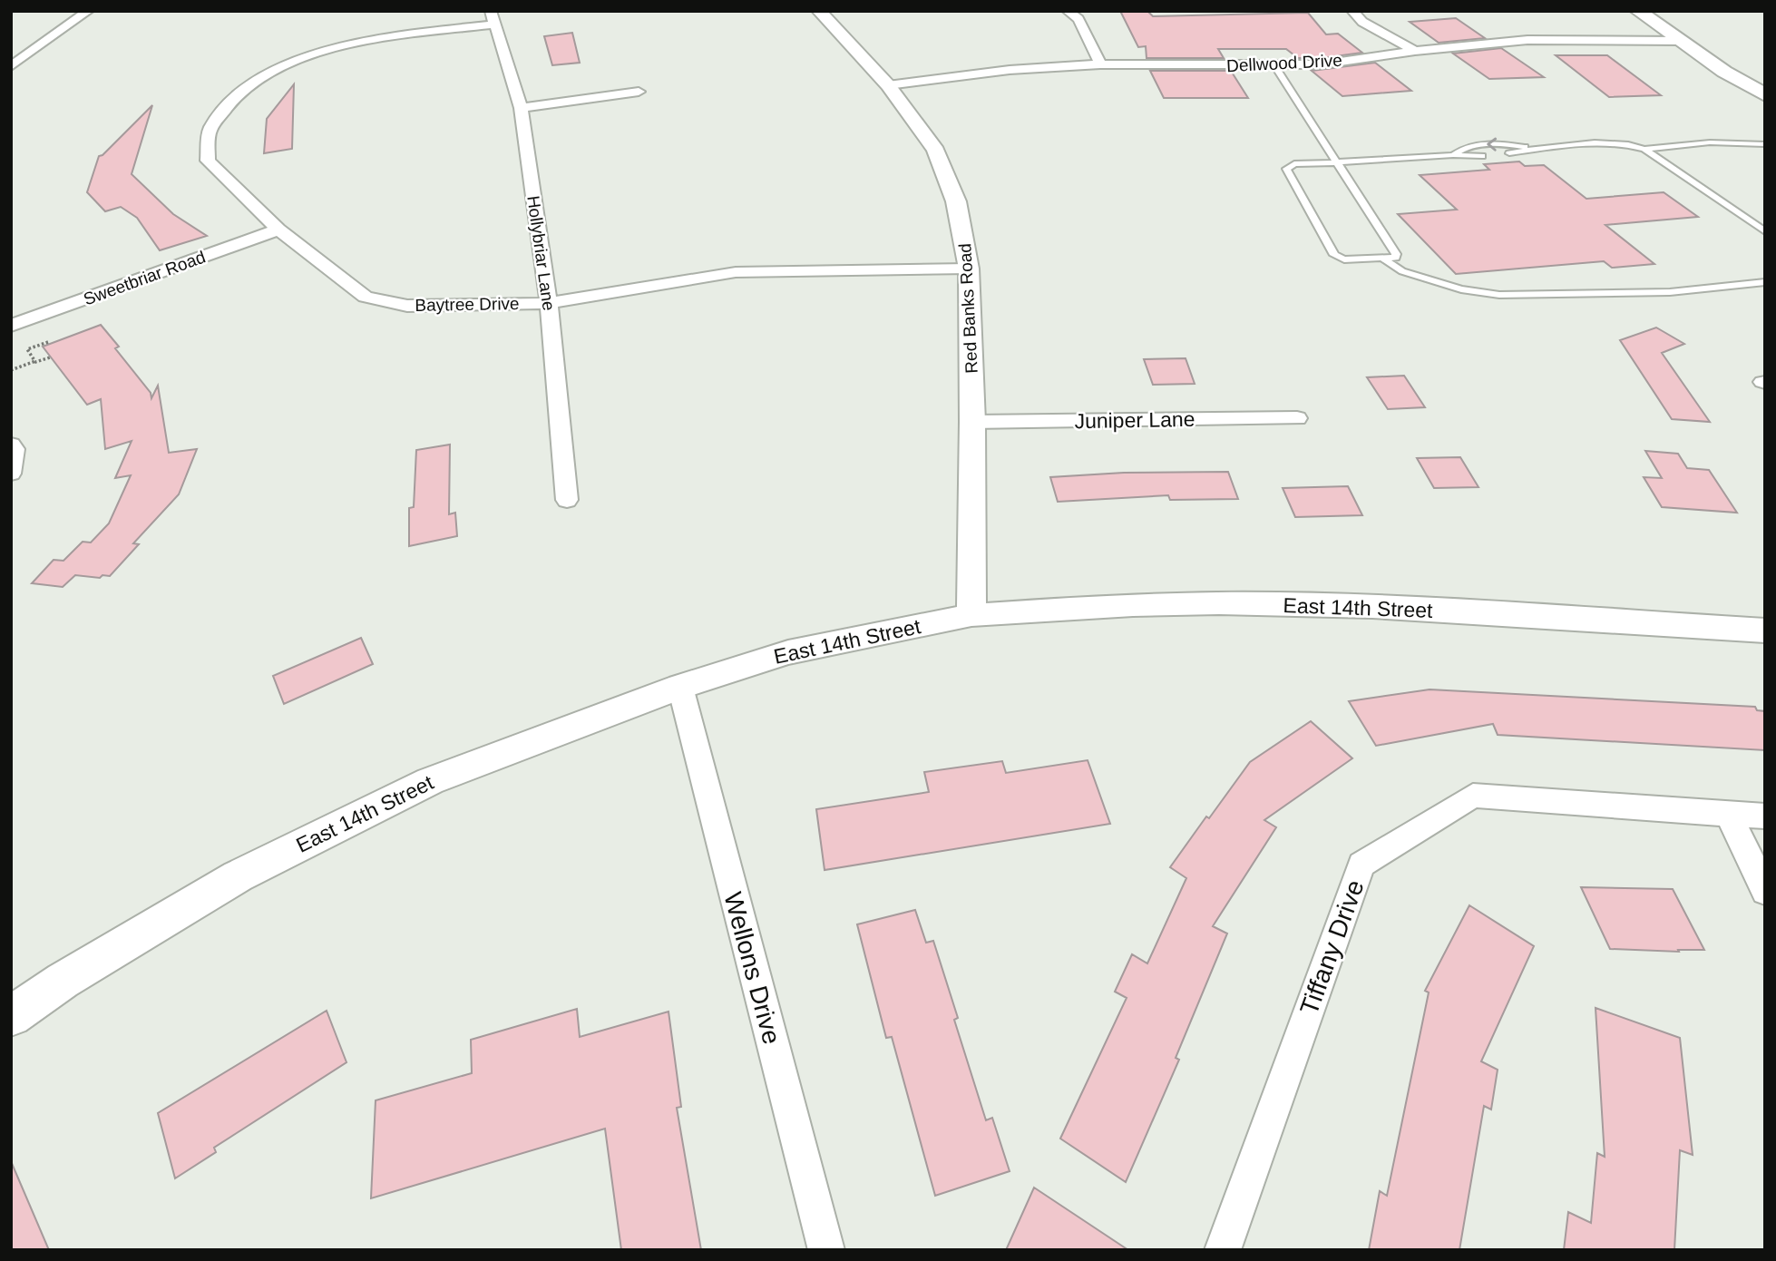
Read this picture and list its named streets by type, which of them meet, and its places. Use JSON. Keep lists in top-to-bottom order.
{
  "streets": {
    "street": [
      "Dellwood Drive",
      "Hollybriar Lane",
      "Sweetbriar Road",
      "Baytree Drive",
      "Red Banks Road",
      "Juniper Lane",
      "East 14th Street",
      "Tiffany Drive",
      "Wellons Drive"
    ]
  },
  "crossings": [
    ["Dellwood Drive", "Red Banks Road"],
    ["Hollybriar Lane", "Baytree Drive"],
    ["Sweetbriar Road", "Baytree Drive"],
    ["Baytree Drive", "Red Banks Road"],
    ["Red Banks Road", "Juniper Lane"],
    ["Red Banks Road", "East 14th Street"],
    ["East 14th Street", "Wellons Drive"]
  ]
}
